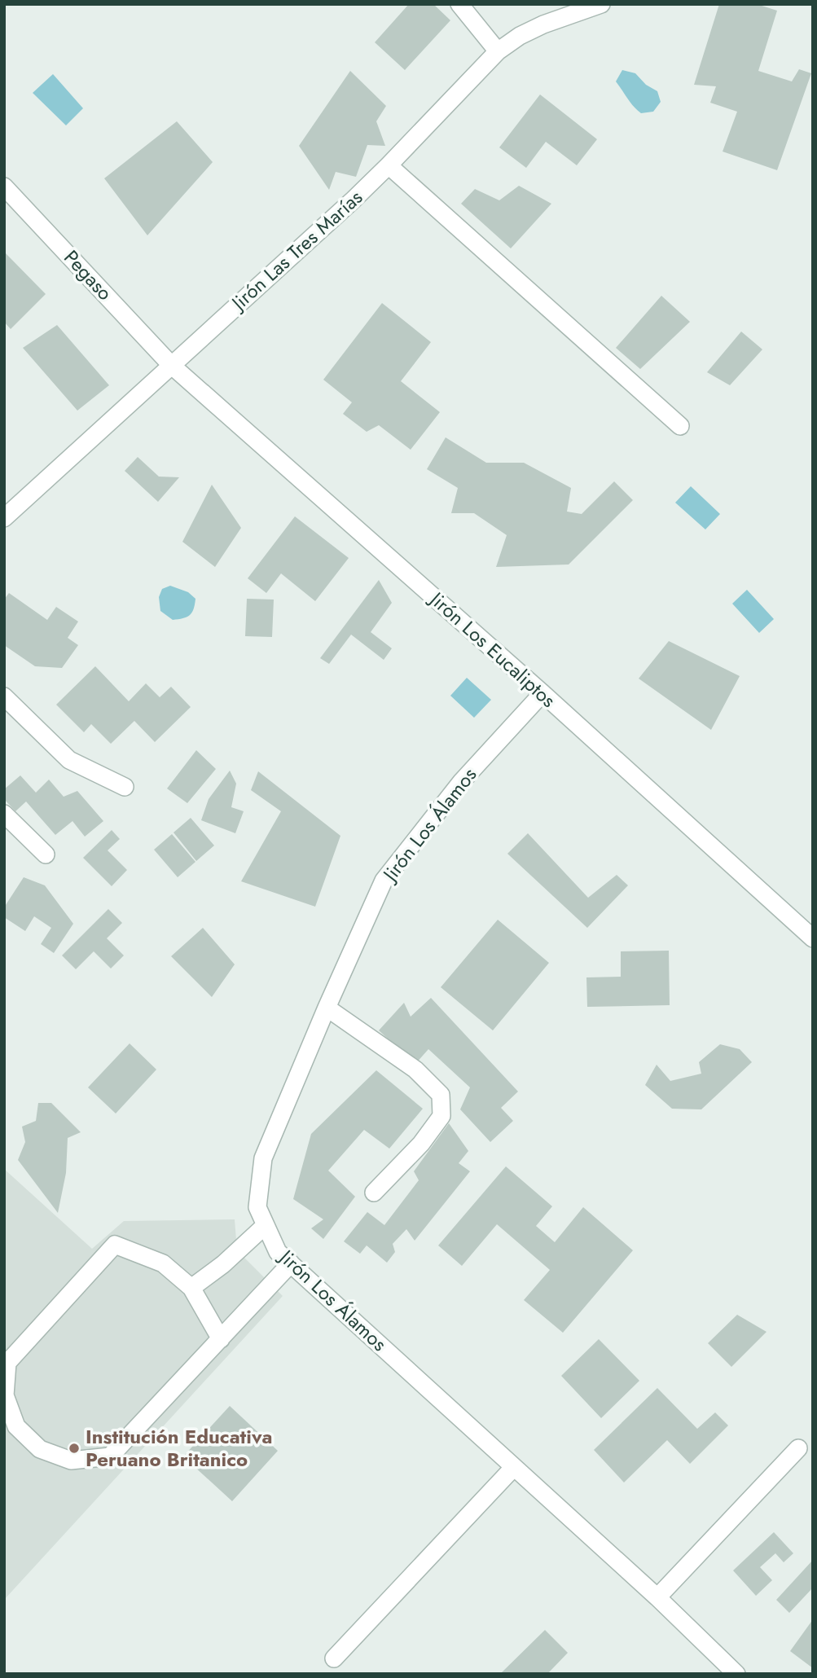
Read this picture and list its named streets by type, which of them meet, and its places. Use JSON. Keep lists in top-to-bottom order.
{
  "streets": {
    "street": [
      "Jirón Las Tres Marías",
      "Pegaso",
      "Jirón Los Eucaliptos",
      "Jirón Los Álamos"
    ]
  },
  "crossings": [
    ["Jirón Las Tres Marías", "Pegaso"],
    ["Jirón Las Tres Marías", "Jirón Los Eucaliptos"],
    ["Pegaso", "Jirón Los Eucaliptos"],
    ["Jirón Los Eucaliptos", "Jirón Los Álamos"]
  ],
  "places": ["Institución Educativa Peruano Britanico"]
}
